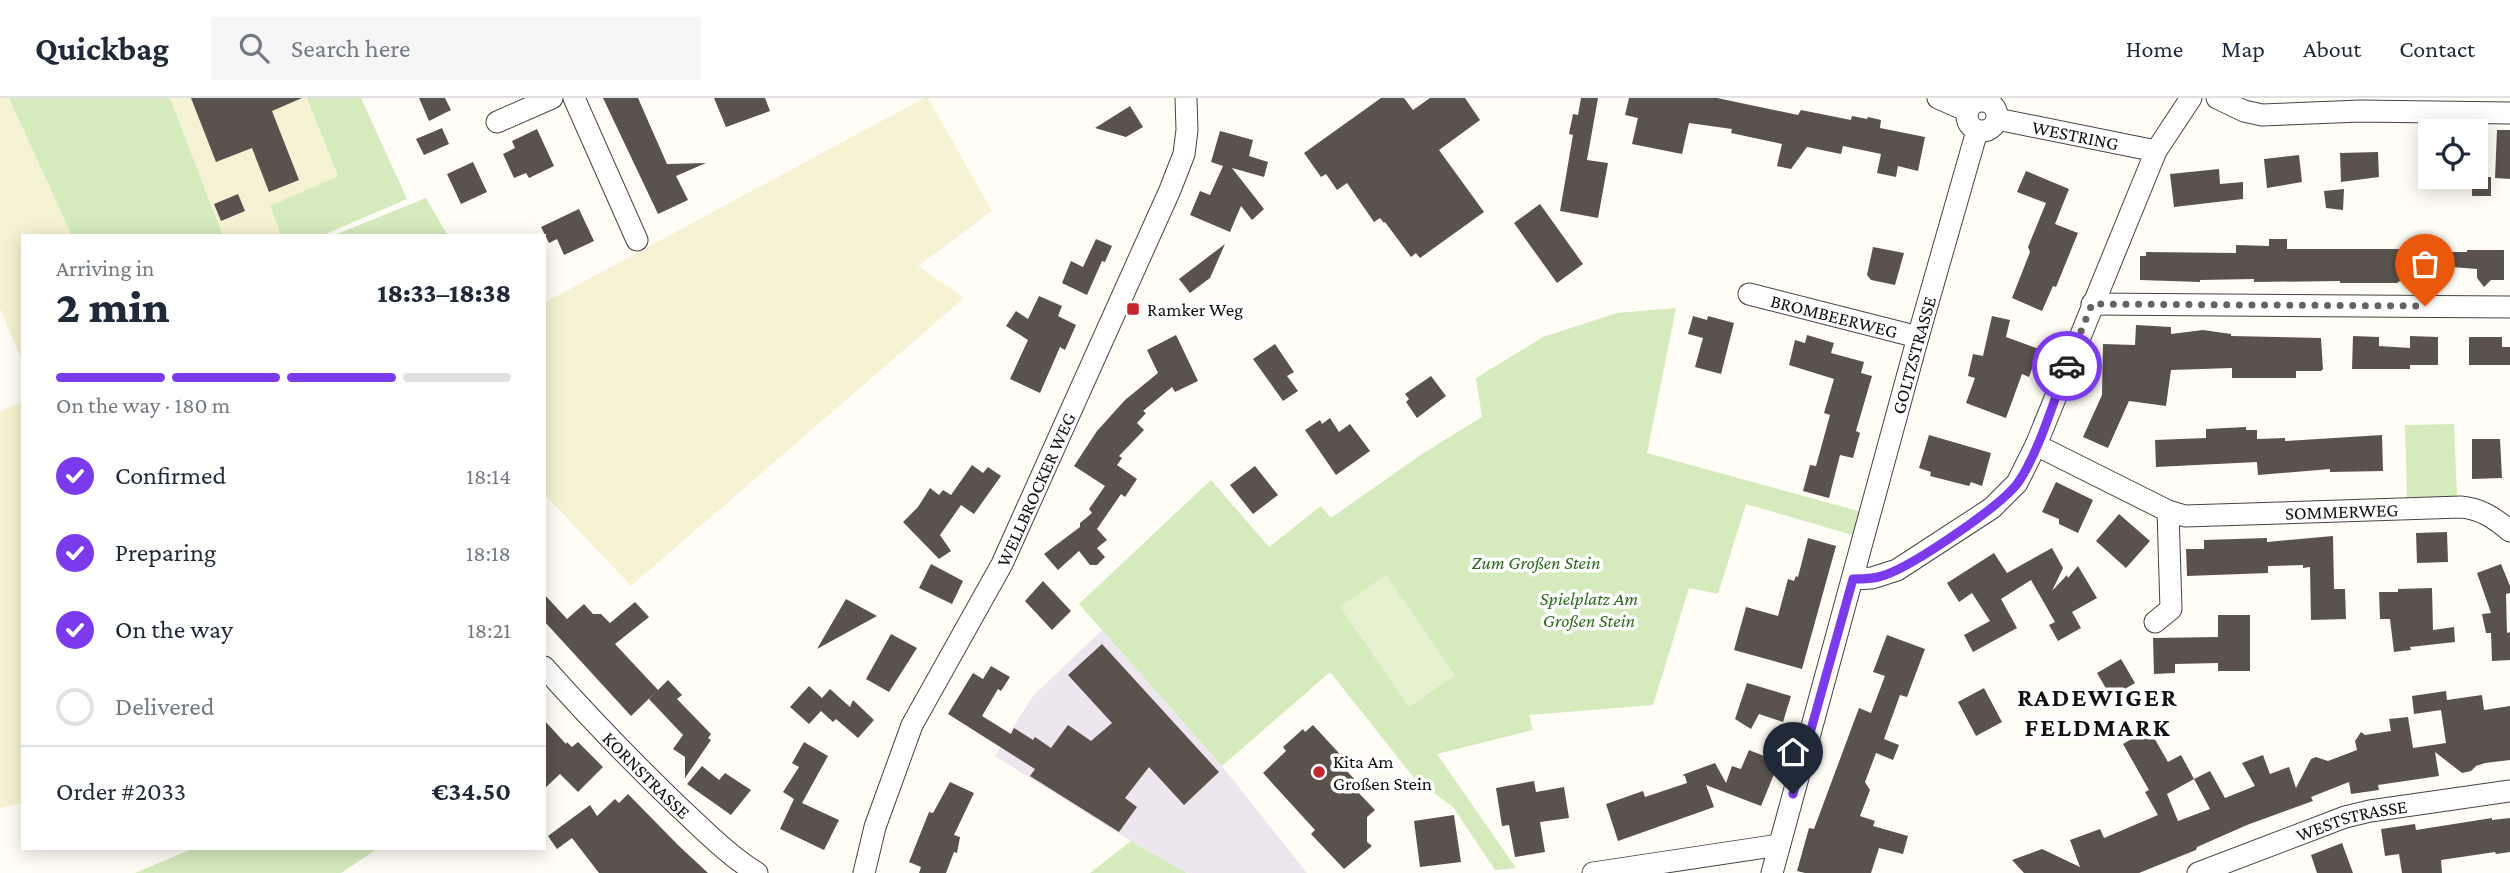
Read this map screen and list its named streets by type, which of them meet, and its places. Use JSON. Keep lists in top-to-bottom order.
{
  "streets": {
    "street": [
      "WESTRING",
      "BROMBEERWEG",
      "GOLTZSTRASSE",
      "WELLBROCKER WEG",
      "SOMMERWEG",
      "KORNSTRASSE",
      "WESTSTRASSE"
    ]
  },
  "crossings": [
    ["WESTRING", "GOLTZSTRASSE"],
    ["BROMBEERWEG", "GOLTZSTRASSE"]
  ],
  "districts": ["RADEWIGER FELDMARK"],
  "parks": ["Zum Großen Stein", "Spielplatz Am Großen Stein"],
  "places": {
    "transit": ["Ramker Weg"],
    "other": ["Kita Am Großen Stein"]
  },
  "page": {
    "header": "Quickbag",
    "search": "Search here",
    "nav": [
      "Home",
      "Map",
      "About",
      "Contact"
    ],
    "heading": ["2 min", "Arriving in", "18:33–18:38"],
    "panel": ["Order #2033", "€34.50"],
    "bar": "On the way · 180 m",
    "list": [
      ["Confirmed", "18:14"],
      ["Preparing", "18:18"],
      ["On the way", "18:21"],
      "Delivered"
    ]
  }
}
